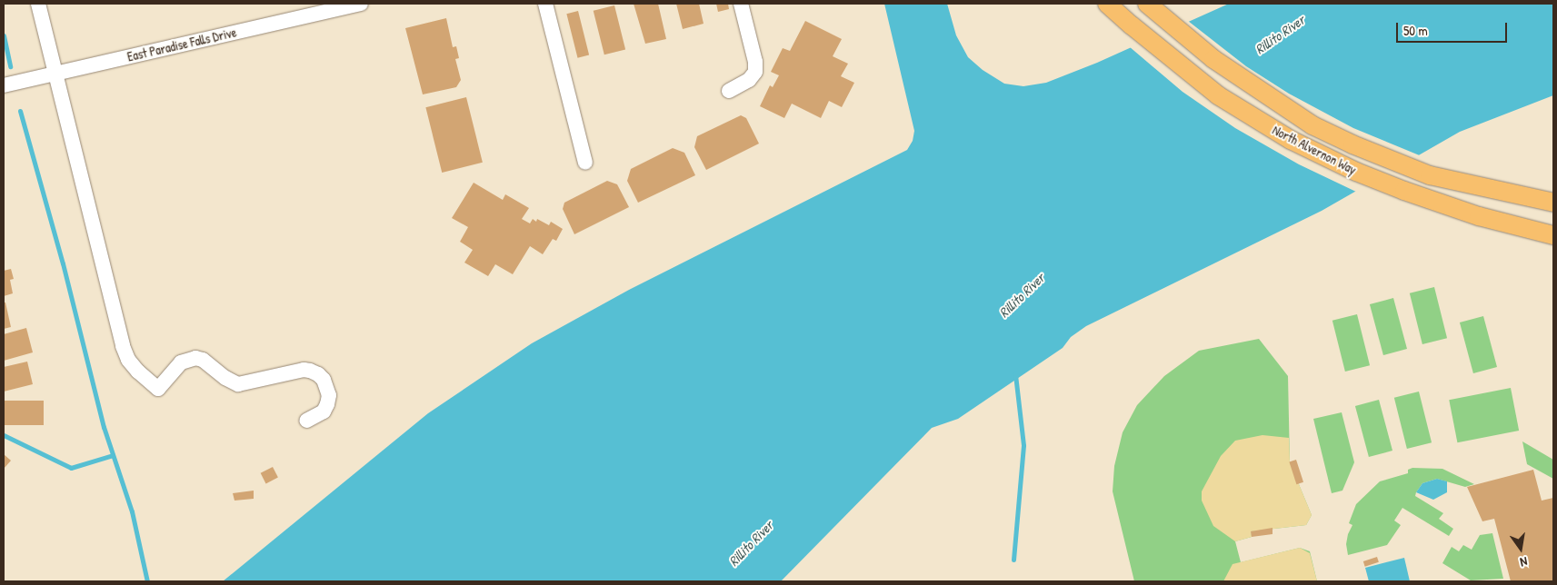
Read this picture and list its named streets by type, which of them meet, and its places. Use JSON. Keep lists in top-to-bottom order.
{
  "streets": {
    "main road": ["North Alvernon Way"],
    "street": ["East Paradise Falls Drive"]
  },
  "water": ["Rillito River"],
  "scale_bar": "50 m",
  "north": "bottom"
}
